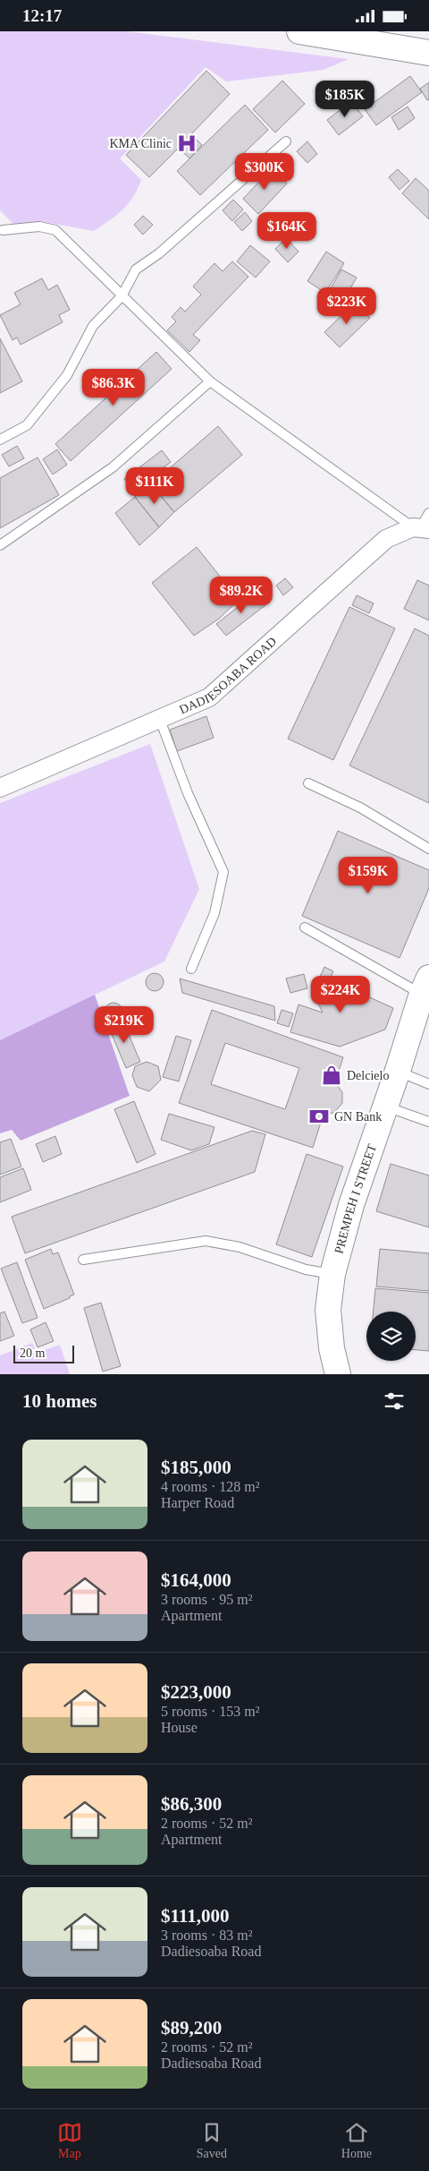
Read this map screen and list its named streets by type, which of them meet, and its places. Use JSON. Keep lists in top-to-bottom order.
{
  "streets": {
    "main road": ["PREMPEH I STREET"],
    "street": ["DADIESOABA ROAD"]
  },
  "places": {
    "hospital": ["KMA Clinic"],
    "shop": ["Delcielo"],
    "bank": ["GN Bank"]
  },
  "scale_bar": "20 m",
  "page": {
    "status": "12:17",
    "price": [
      "$185K",
      "$300K",
      "$164K",
      "$223K",
      "$86.3K",
      "$111K",
      "$89.2K",
      "$159K",
      "$224K",
      "$219K"
    ],
    "scale": "20 m",
    "heading": "10 homes",
    "list": [
      {
        "name": "$185,000",
        "note": "4 rooms · 128 m² · Harper Road"
      },
      {
        "name": "$164,000",
        "note": "3 rooms · 95 m² · Apartment"
      },
      {
        "name": "$223,000",
        "note": "5 rooms · 153 m² · House"
      },
      {
        "name": "$86,300",
        "note": "2 rooms · 52 m² · Apartment"
      },
      {
        "name": "$111,000",
        "note": "3 rooms · 83 m² · Dadiesoaba Road"
      },
      {
        "name": "$89,200",
        "note": "2 rooms · 52 m² · Dadiesoaba Road"
      }
    ],
    "tabs": ["Map", "Saved", "Home"]
  }
}
